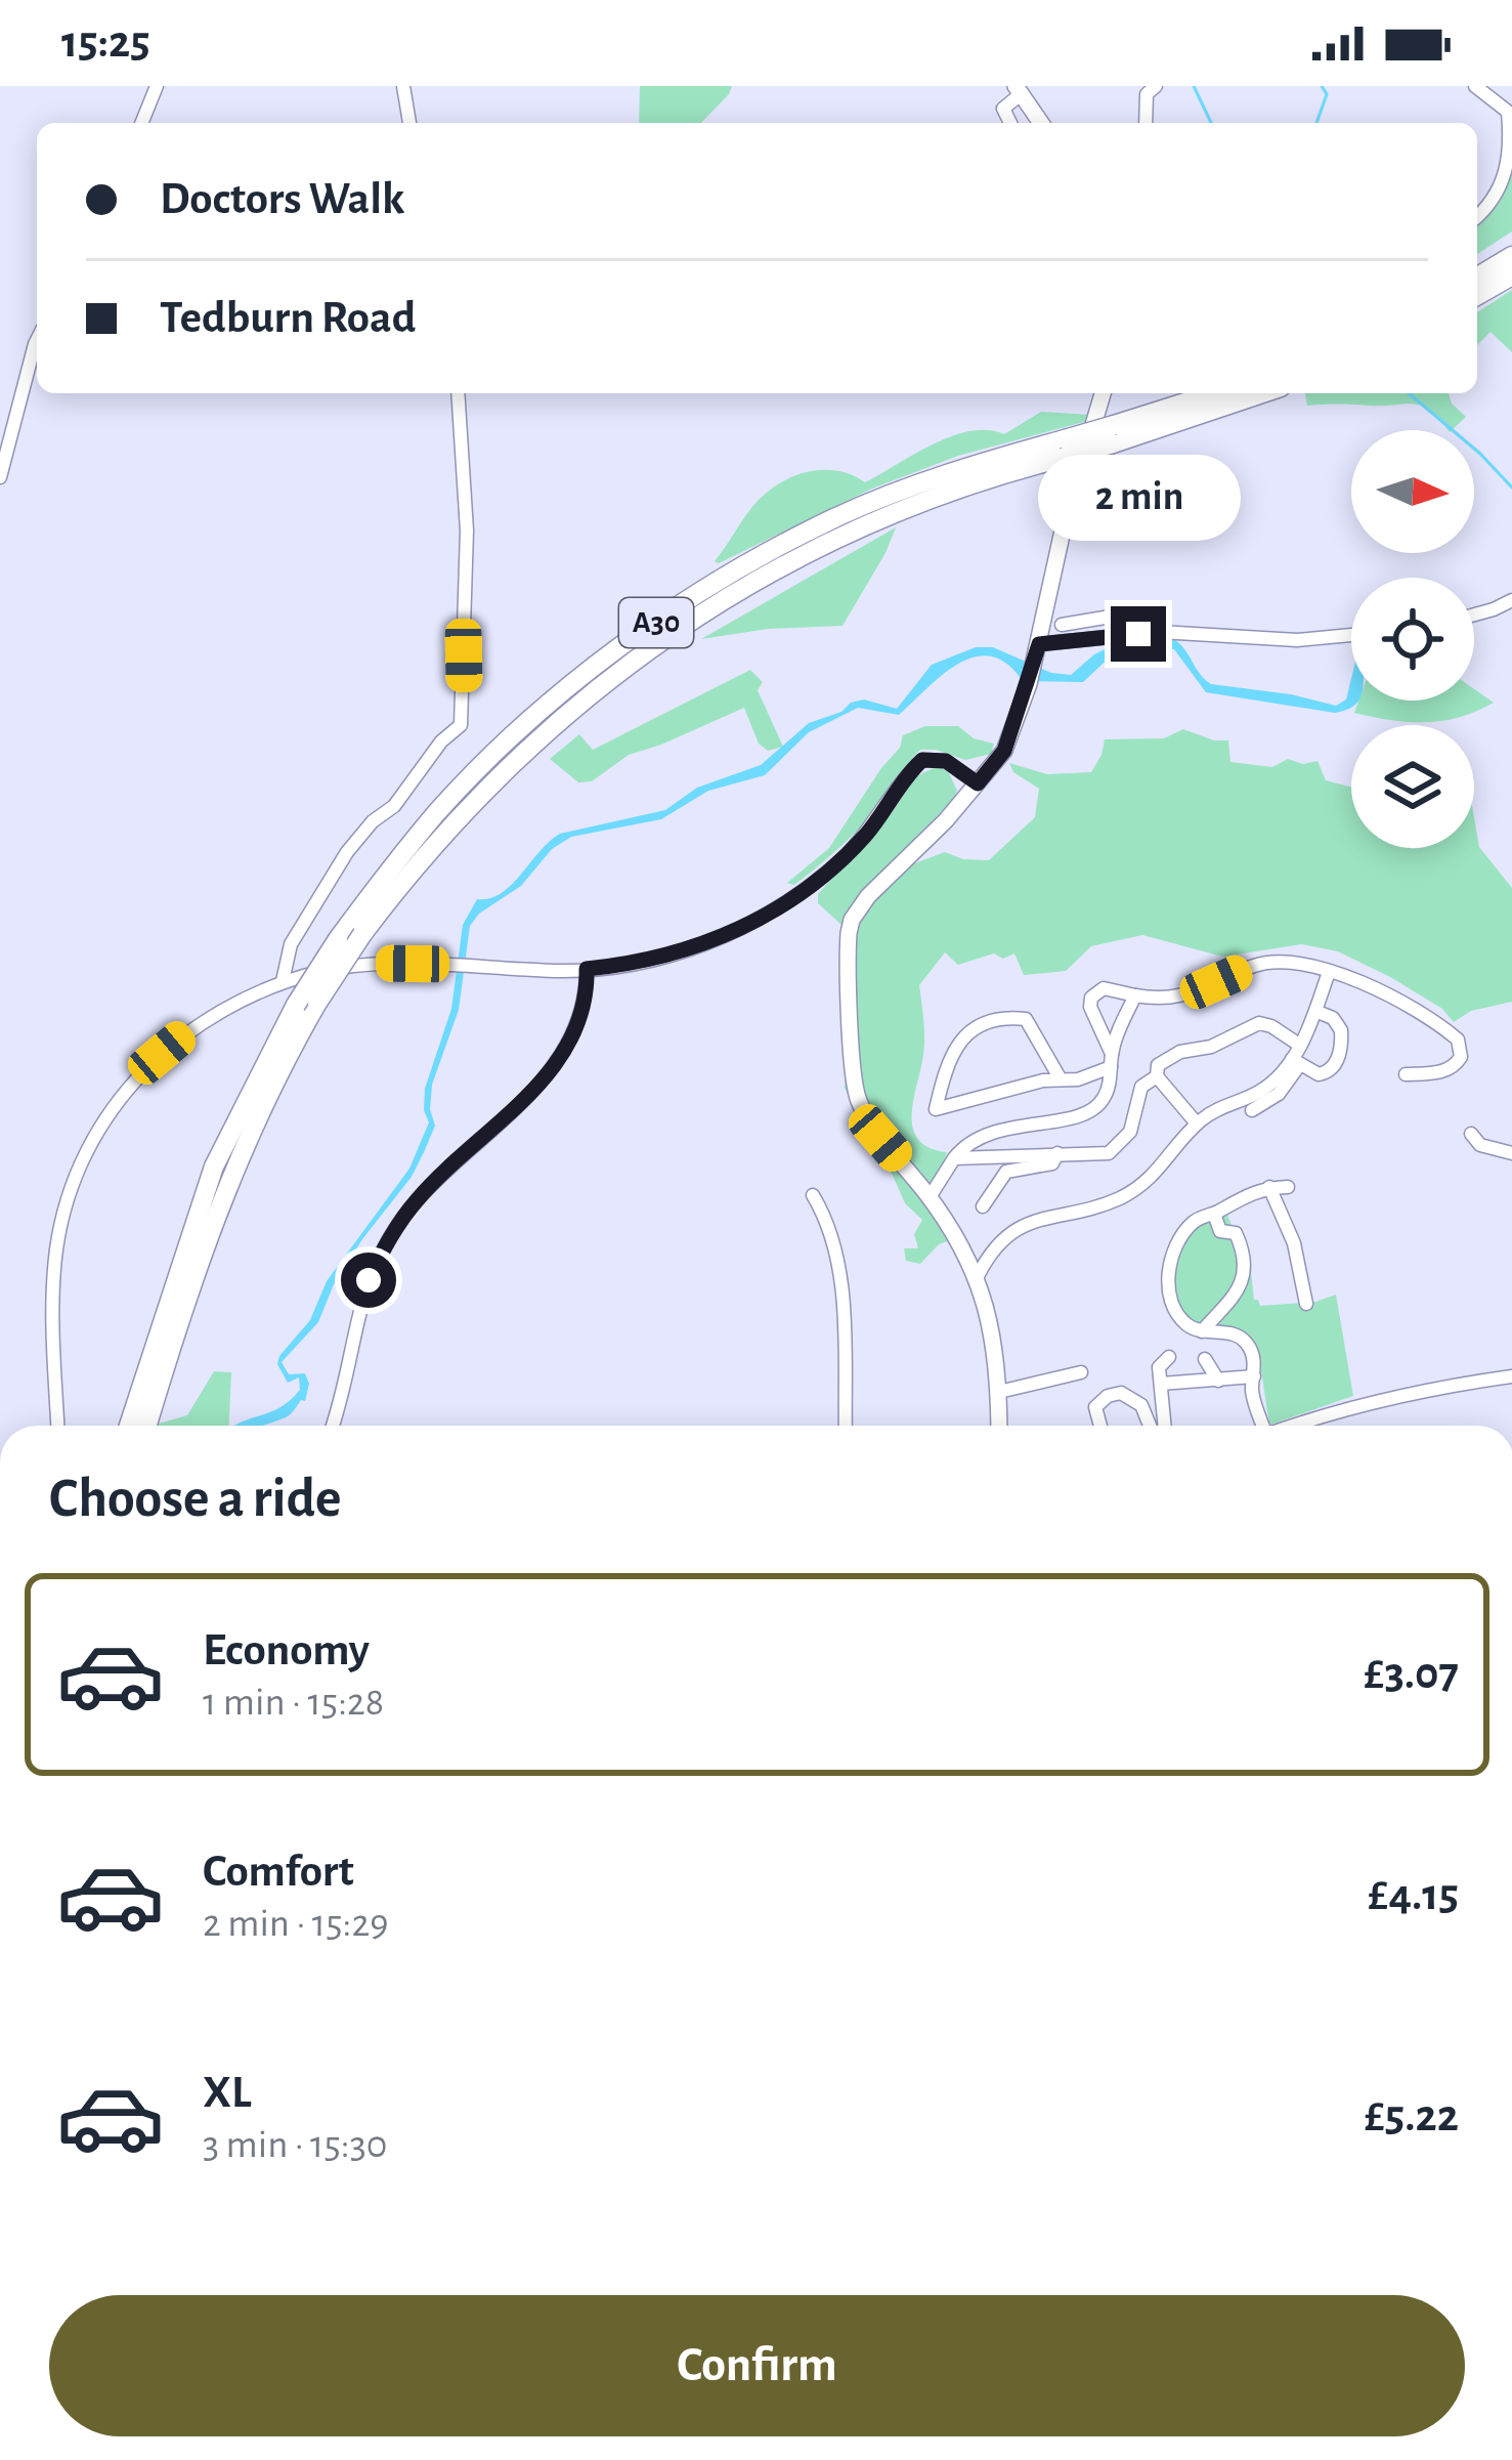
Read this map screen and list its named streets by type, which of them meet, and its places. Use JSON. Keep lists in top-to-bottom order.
{
  "streets": {
    "highway": ["A30"]
  },
  "north": "right",
  "page": {
    "status": "15:25",
    "banner": ["Doctors Walk", "Tedburn Road"],
    "bubble": "2 min",
    "heading": "Choose a ride",
    "list": [
      {
        "name": "Economy",
        "note": "1 min · 15:28",
        "value": "£3.07"
      },
      {
        "name": "Comfort",
        "note": "2 min · 15:29",
        "value": "£4.15"
      },
      {
        "name": "XL",
        "note": "3 min · 15:30",
        "value": "£5.22"
      }
    ],
    "buttons": "Confirm"
  }
}
